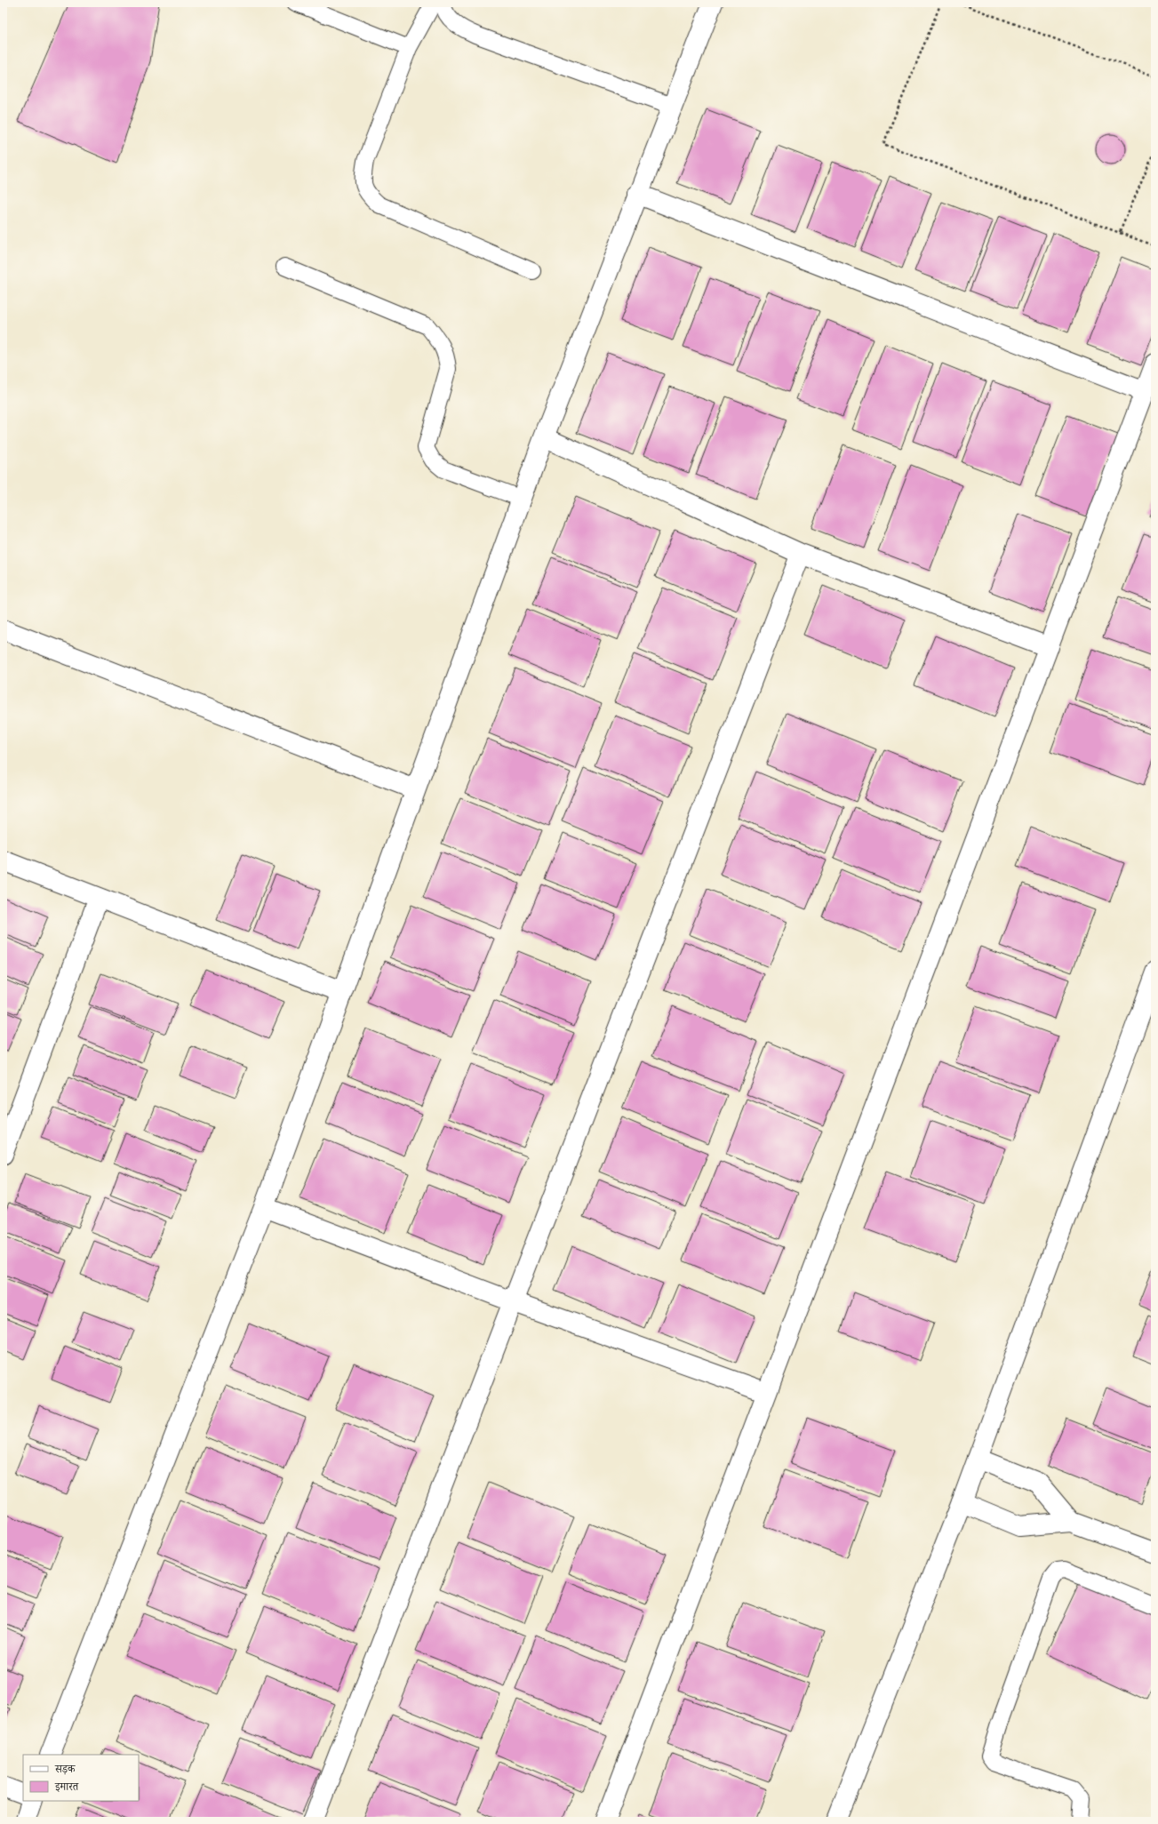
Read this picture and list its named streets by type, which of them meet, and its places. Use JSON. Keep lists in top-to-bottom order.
{
  "legend": ["सड़क", "इमारत"]
}
